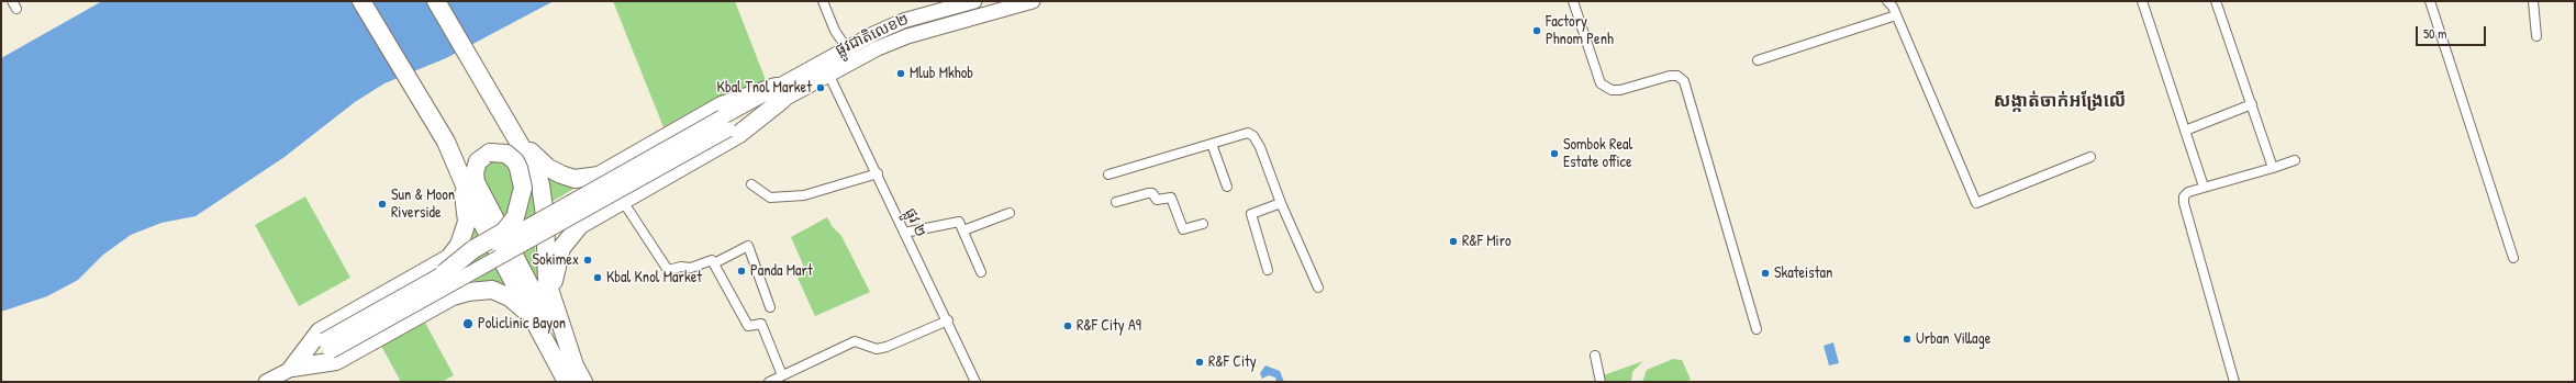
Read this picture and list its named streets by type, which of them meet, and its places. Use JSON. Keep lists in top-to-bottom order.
{
  "streets": {
    "main road": ["ផ្លូវជាតិលេខ២"],
    "street": ["ផ្លូវ ២"]
  },
  "crossings": [
    ["ផ្លូវជាតិលេខ២", "ផ្លូវ ២"]
  ],
  "districts": ["សង្កាត់ចាក់អង្រែលើ"],
  "places": [
    "Factory Phnom Penh",
    "Mlub Mkhob",
    "Kbal Tnol Market",
    "Sombok Real Estate office",
    "Sun & Moon Riverside",
    "R&F Miro",
    "Sokimex",
    "Panda Mart",
    "Skateistan",
    "Kbal Knol Market",
    "Policlinic Bayon",
    "R&F City A9",
    "Urban Village",
    "R&F City"
  ],
  "scale_bar": "50 m"
}
